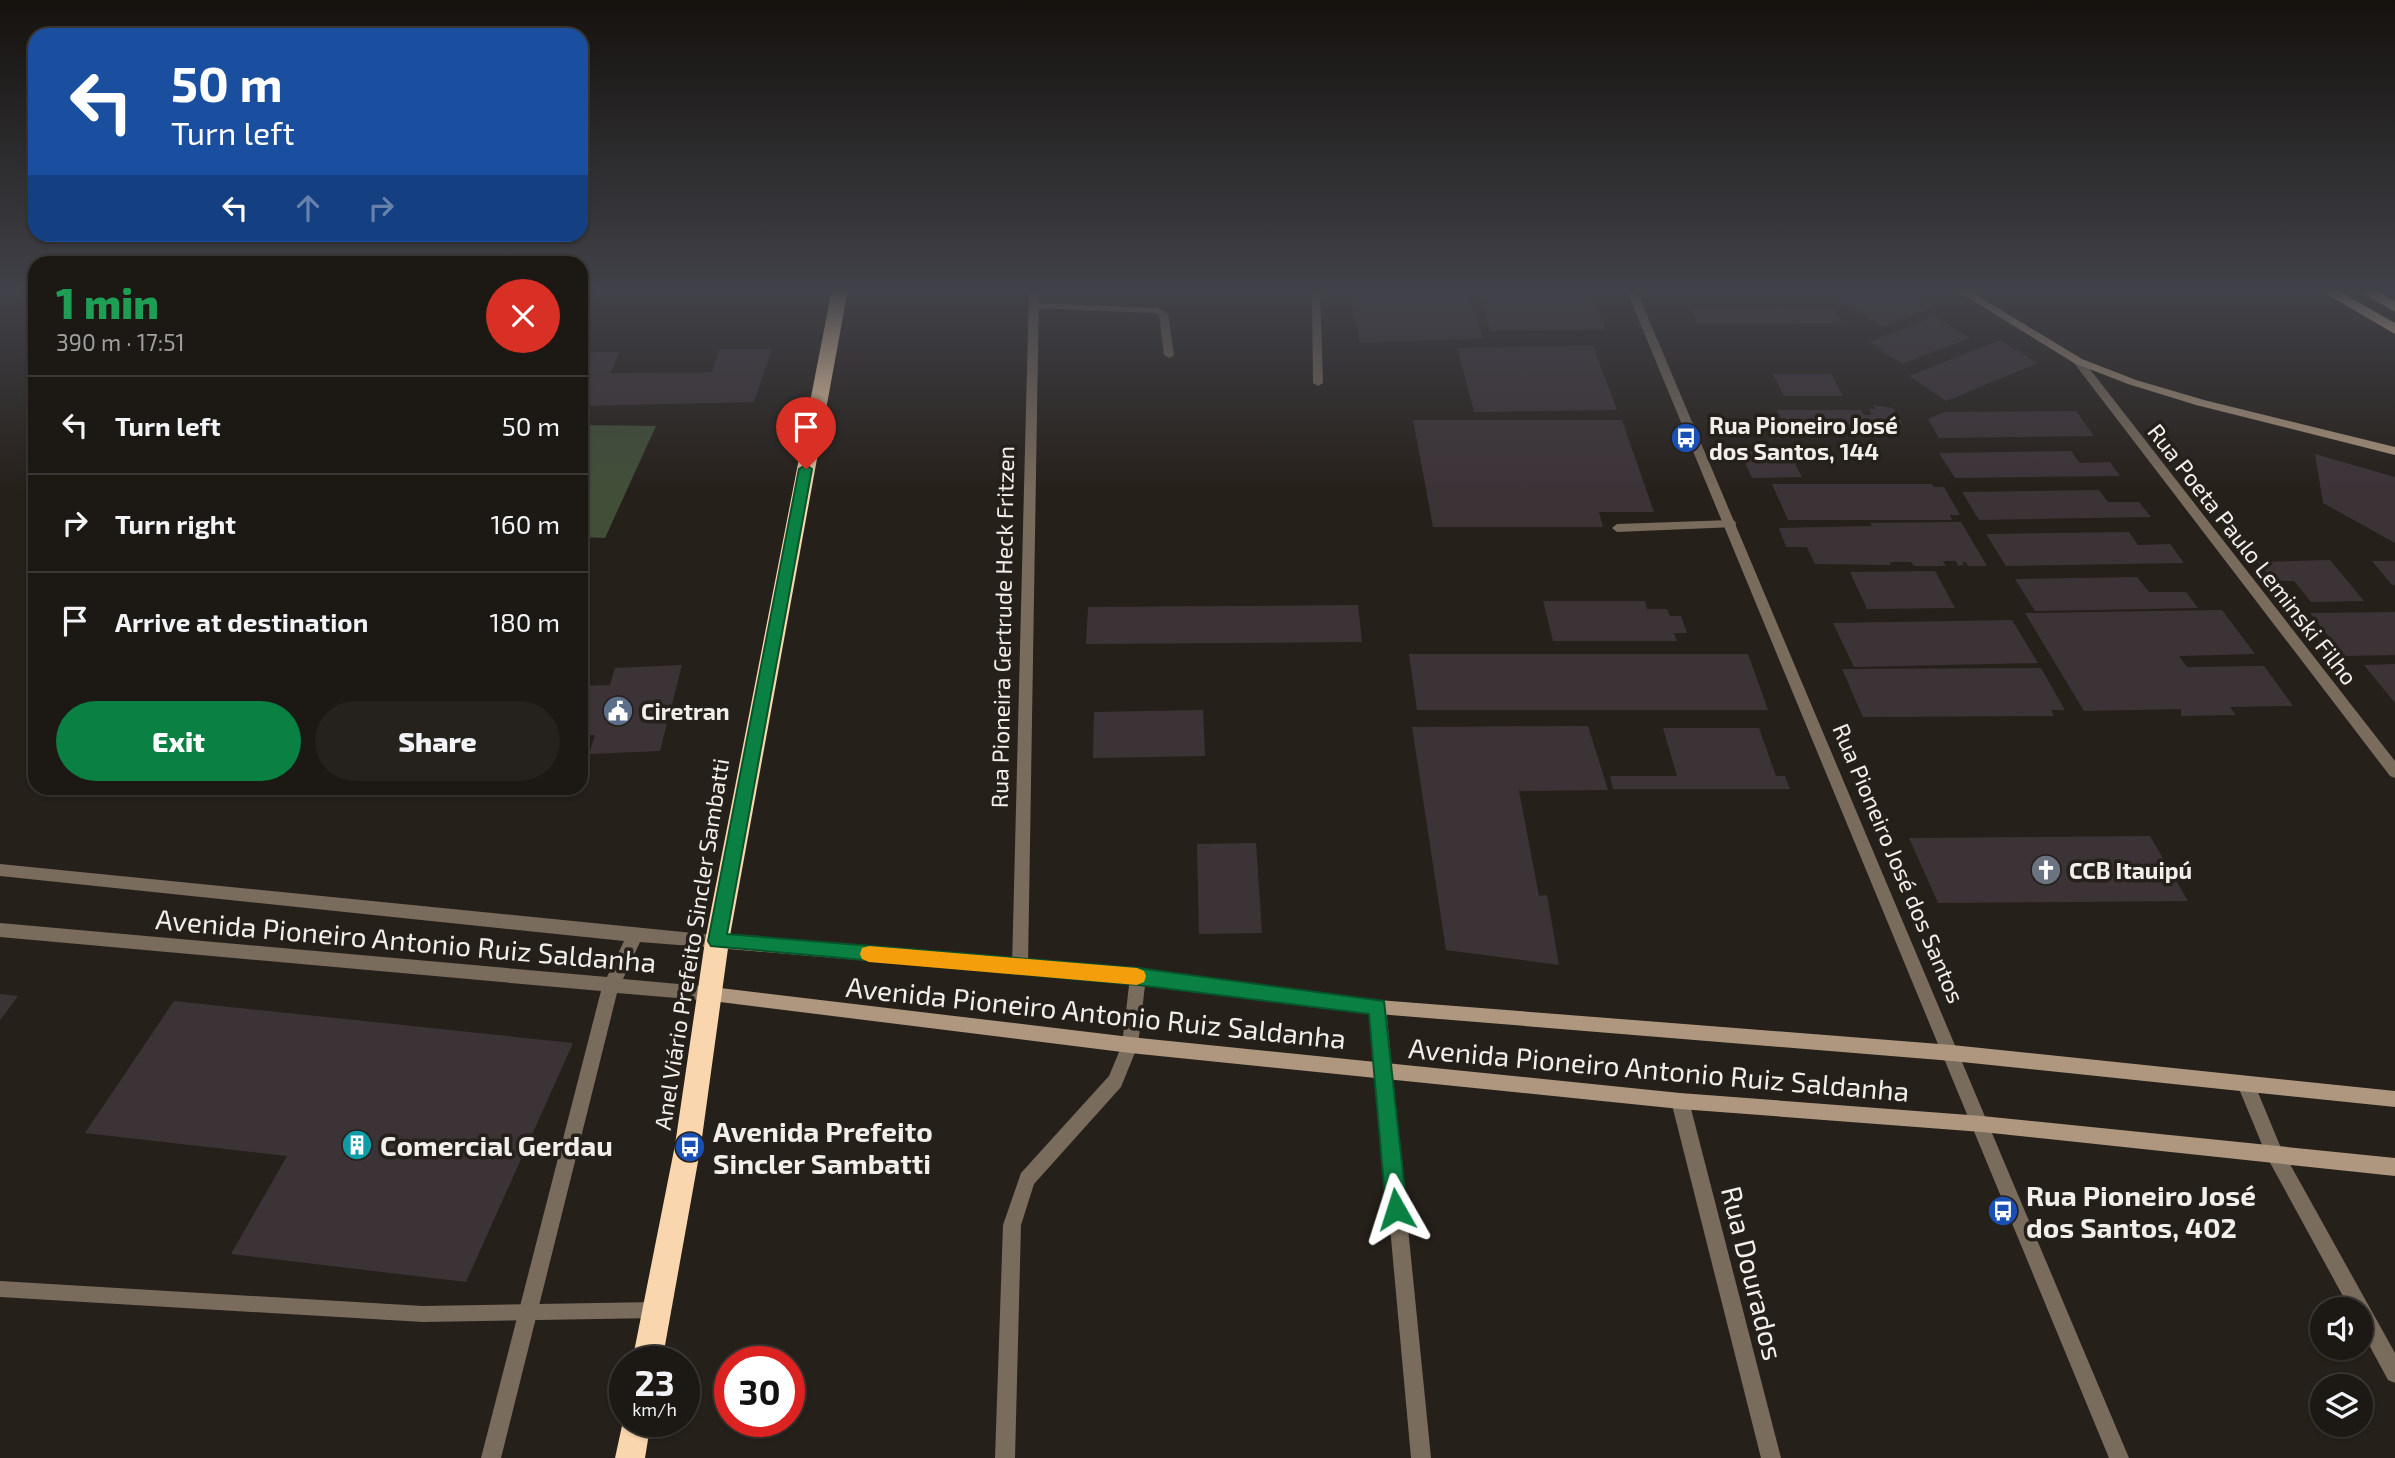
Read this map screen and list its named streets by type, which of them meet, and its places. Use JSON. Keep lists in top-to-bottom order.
{
  "streets": {
    "highway": ["Anel Viário Prefeito Sincler Sambatti"],
    "street": [
      "Rua Poeta Paulo Leminski Filho",
      "Rua Pioneira Gertrude Heck Fritzen",
      "Rua Pioneiro José dos Santos",
      "Avenida Pioneiro Antonio Ruiz Saldanha",
      "Rua Dourados"
    ]
  },
  "crossings": [
    ["Rua Pioneira Gertrude Heck Fritzen", "Avenida Pioneiro Antonio Ruiz Saldanha"],
    ["Rua Pioneiro José dos Santos", "Avenida Pioneiro Antonio Ruiz Saldanha"],
    ["Avenida Pioneiro Antonio Ruiz Saldanha", "Anel Viário Prefeito Sincler Sambatti"],
    ["Avenida Pioneiro Antonio Ruiz Saldanha", "Rua Dourados"]
  ],
  "places": {
    "bus stop": ["Rua Pioneiro José dos Santos, 144", "Avenida Prefeito Sincler Sambatti", "Rua Pioneiro José dos Santos, 402"],
    "public building": ["Ciretran"],
    "church": ["CCB Itauipú"],
    "building": ["Comercial Gerdau"]
  },
  "page": {
    "turn": ["50 m", "Turn left"],
    "heading": ["1 min", "390 m · 17:51"],
    "list": [
      {
        "name": "Turn left",
        "value": "50 m"
      },
      {
        "name": "Turn right",
        "value": "160 m"
      },
      {
        "name": "Arrive at destination",
        "value": "180 m"
      }
    ],
    "buttons": ["Exit", "Share"],
    "speed": "23 km/h",
    "limit": "30"
  }
}
